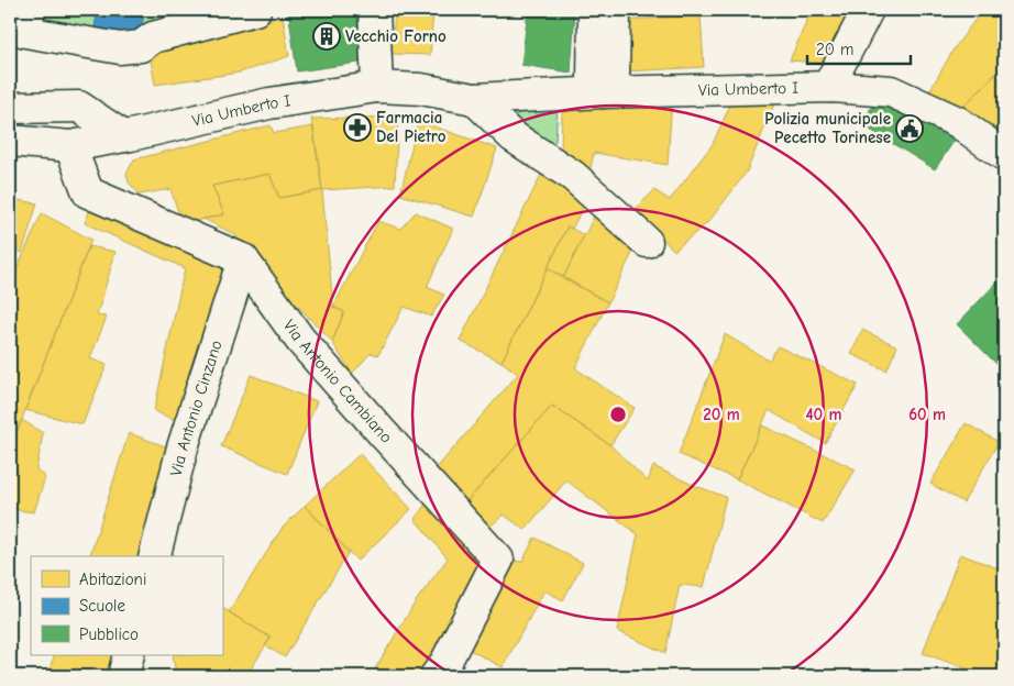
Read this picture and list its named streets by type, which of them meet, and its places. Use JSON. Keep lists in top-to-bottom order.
{
  "streets": {
    "street": ["Via Umberto I", "Via Antonio Cambiano", "Via Antonio Cinzano"]
  },
  "crossings": [
    ["Via Antonio Cambiano", "Via Antonio Cinzano"]
  ],
  "places": {
    "building": ["Vecchio Forno"],
    "pharmacy": ["Farmacia Del Pietro"],
    "public building": ["Polizia municipale Pecetto Torinese"]
  },
  "legend": ["Abitazioni", "Scuole", "Pubblico"],
  "scale_bar": "20 m",
  "rings": ["20 m", "40 m", "60 m"]
}
